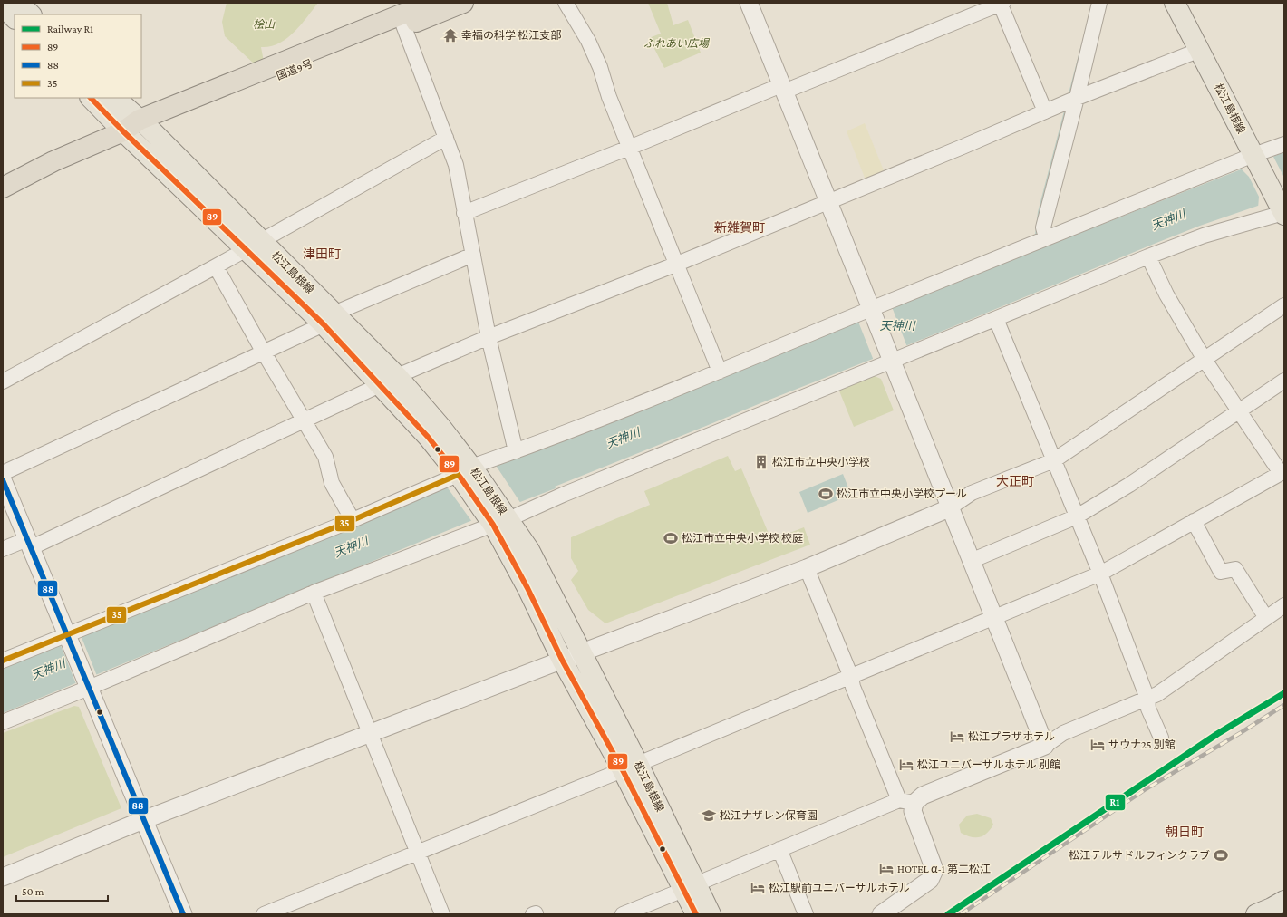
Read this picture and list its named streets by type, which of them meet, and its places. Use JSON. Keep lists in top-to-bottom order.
{
  "streets": {
    "highway": ["国道9号"],
    "main road": ["松江島根線"]
  },
  "crossings": [
    ["国道9号", "松江島根線"]
  ],
  "districts": [
    "新雑賀町",
    "津田町",
    "大正町",
    "朝日町"
  ],
  "water": ["天神川"],
  "parks": ["桧山", "ふれあい広場"],
  "places": {
    "temple": ["幸福の科学 松江支部"],
    "building": ["松江市立中央小学校"],
    "sports": ["松江市立中央小学校プール", "松江市立中央小学校 校庭", "松江テルサドルフィンクラブ"],
    "hotel": [
      "松江プラザホテル",
      "サウナ25 別館",
      "松江ユニバーサルホテル 別館",
      "HOTEL α-1 第二松江",
      "松江駅前ユニバーサルホテル"
    ],
    "school or university": ["松江ナザレン保育園"]
  },
  "lines": [
    "transit line 89",
    "transit line 35",
    "transit line 88",
    "rail line R1"
  ],
  "legend": [
    "Railway R1",
    "89",
    "88",
    "35"
  ],
  "scale_bar": "50 m"
}
